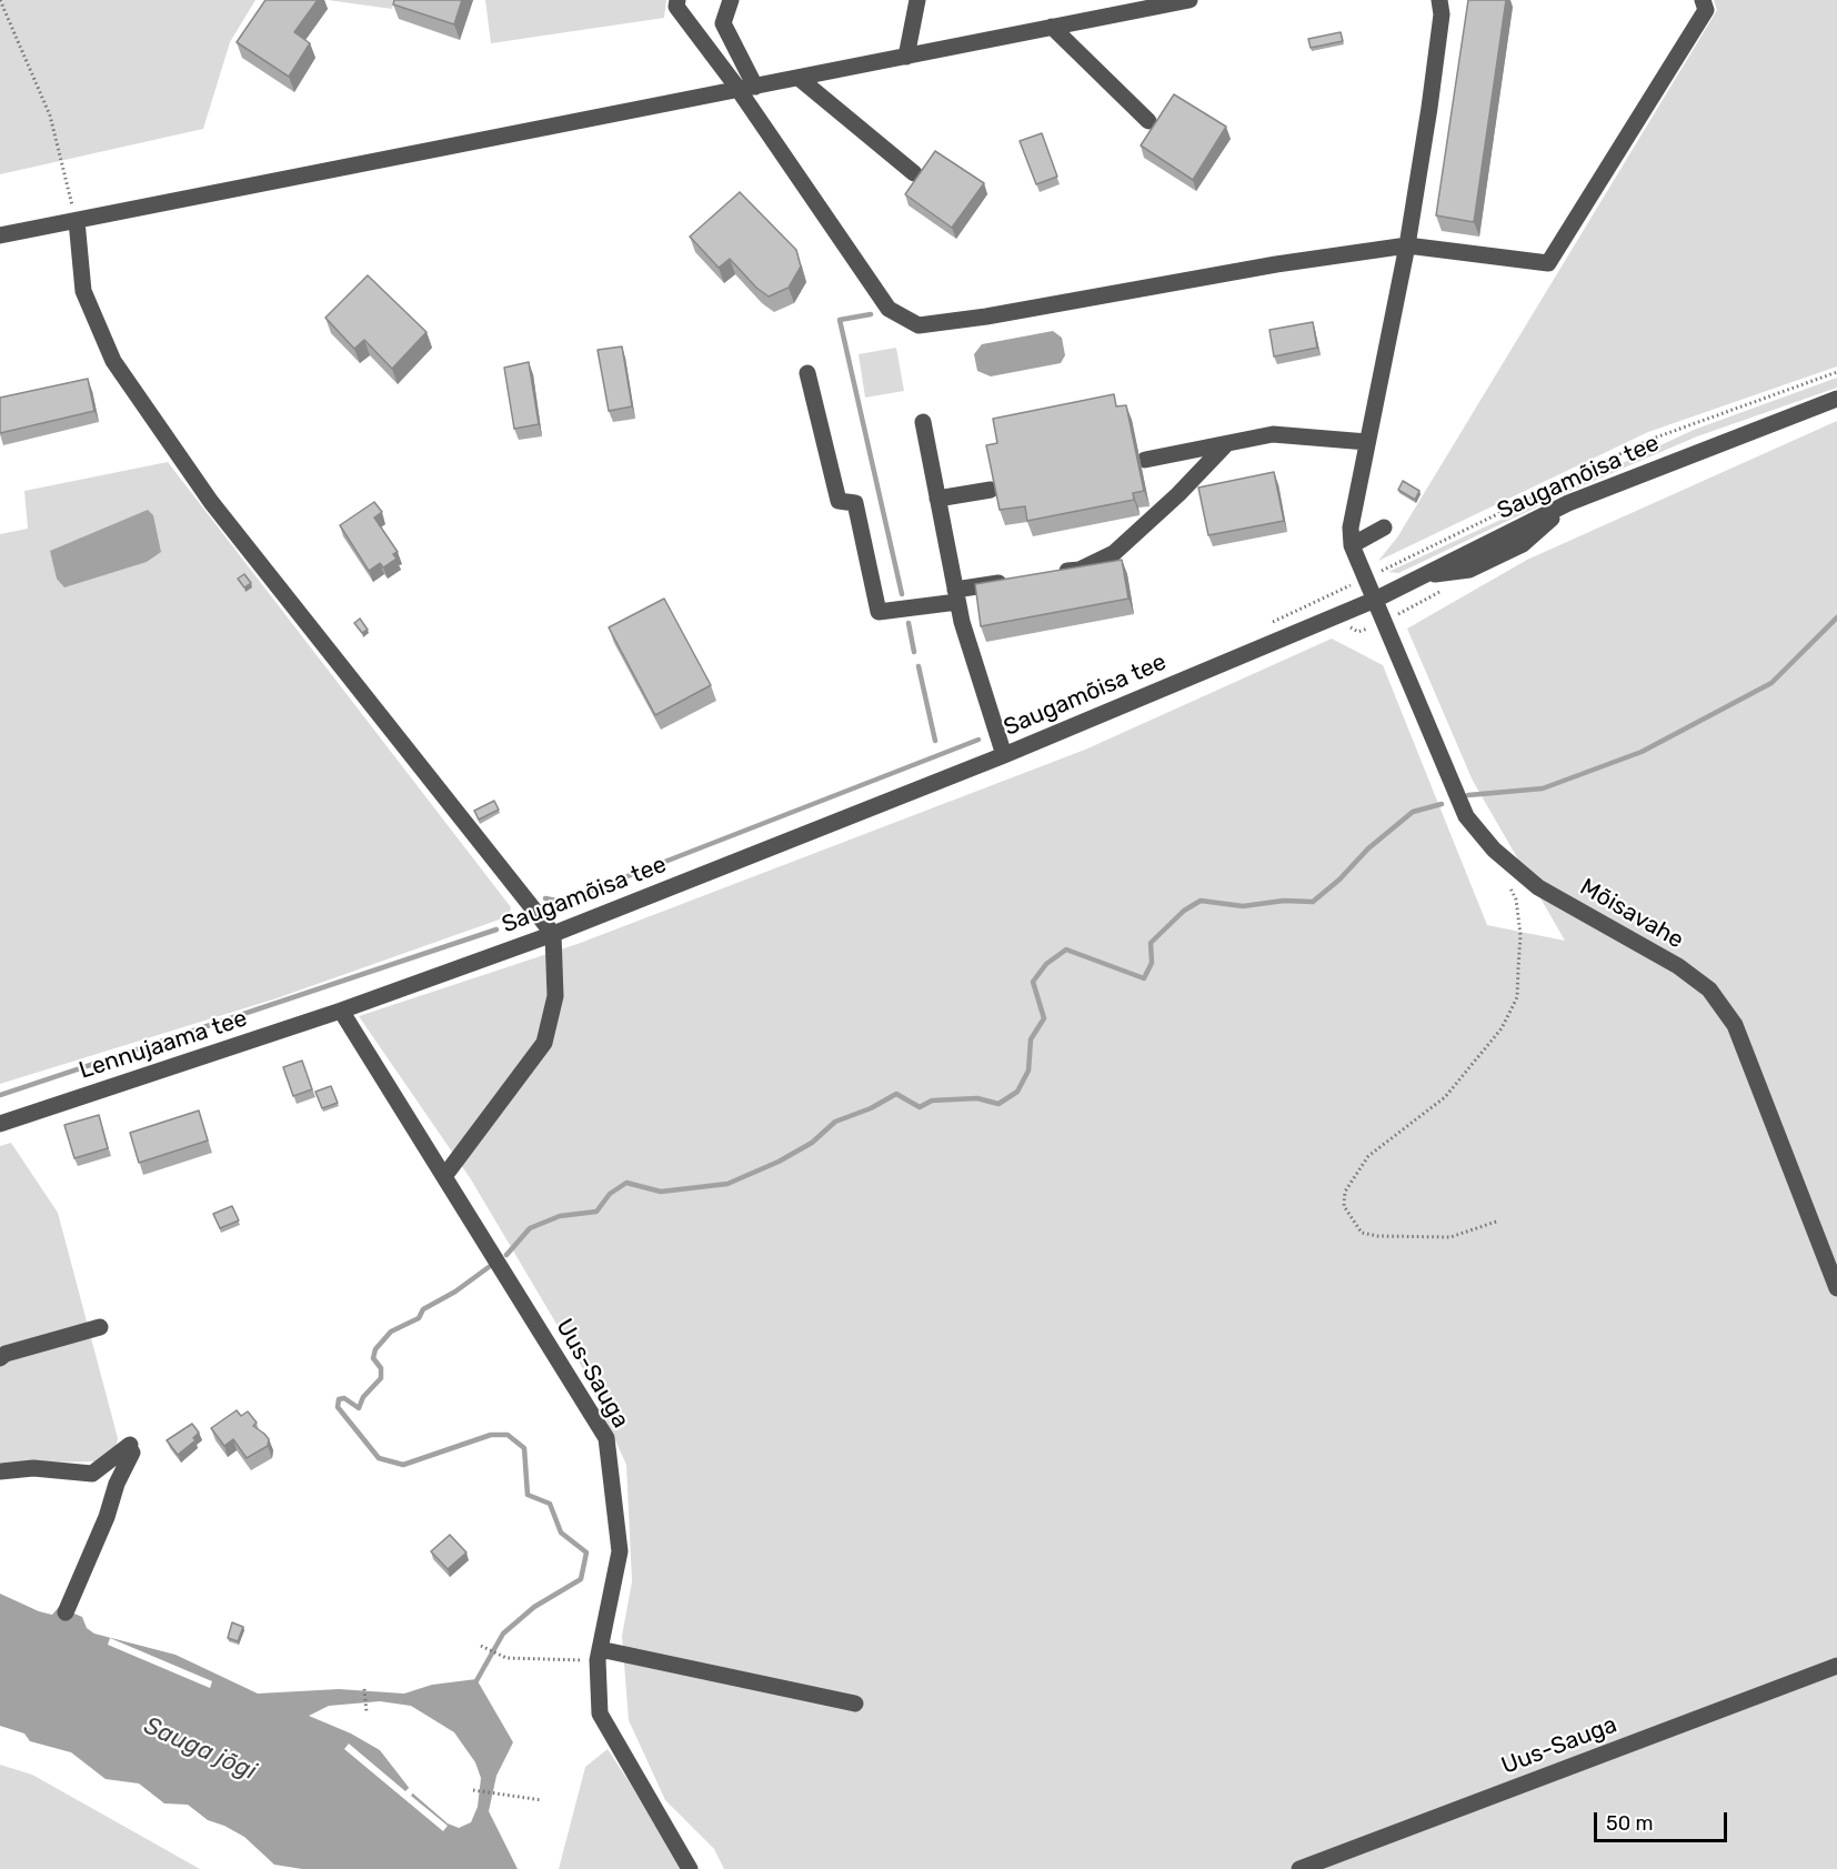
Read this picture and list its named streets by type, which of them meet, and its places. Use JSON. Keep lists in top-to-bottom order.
{
  "streets": {
    "street": [
      "Saugamõisa tee",
      "Mõisavahe",
      "Lennujaama tee",
      "Uus-Sauga"
    ]
  },
  "crossings": [
    ["Saugamõisa tee", "Mõisavahe"],
    ["Saugamõisa tee", "Lennujaama tee"],
    ["Saugamõisa tee", "Uus-Sauga"],
    ["Lennujaama tee", "Uus-Sauga"]
  ],
  "water": ["Sauga jõgi"],
  "scale_bar": "50 m"
}
